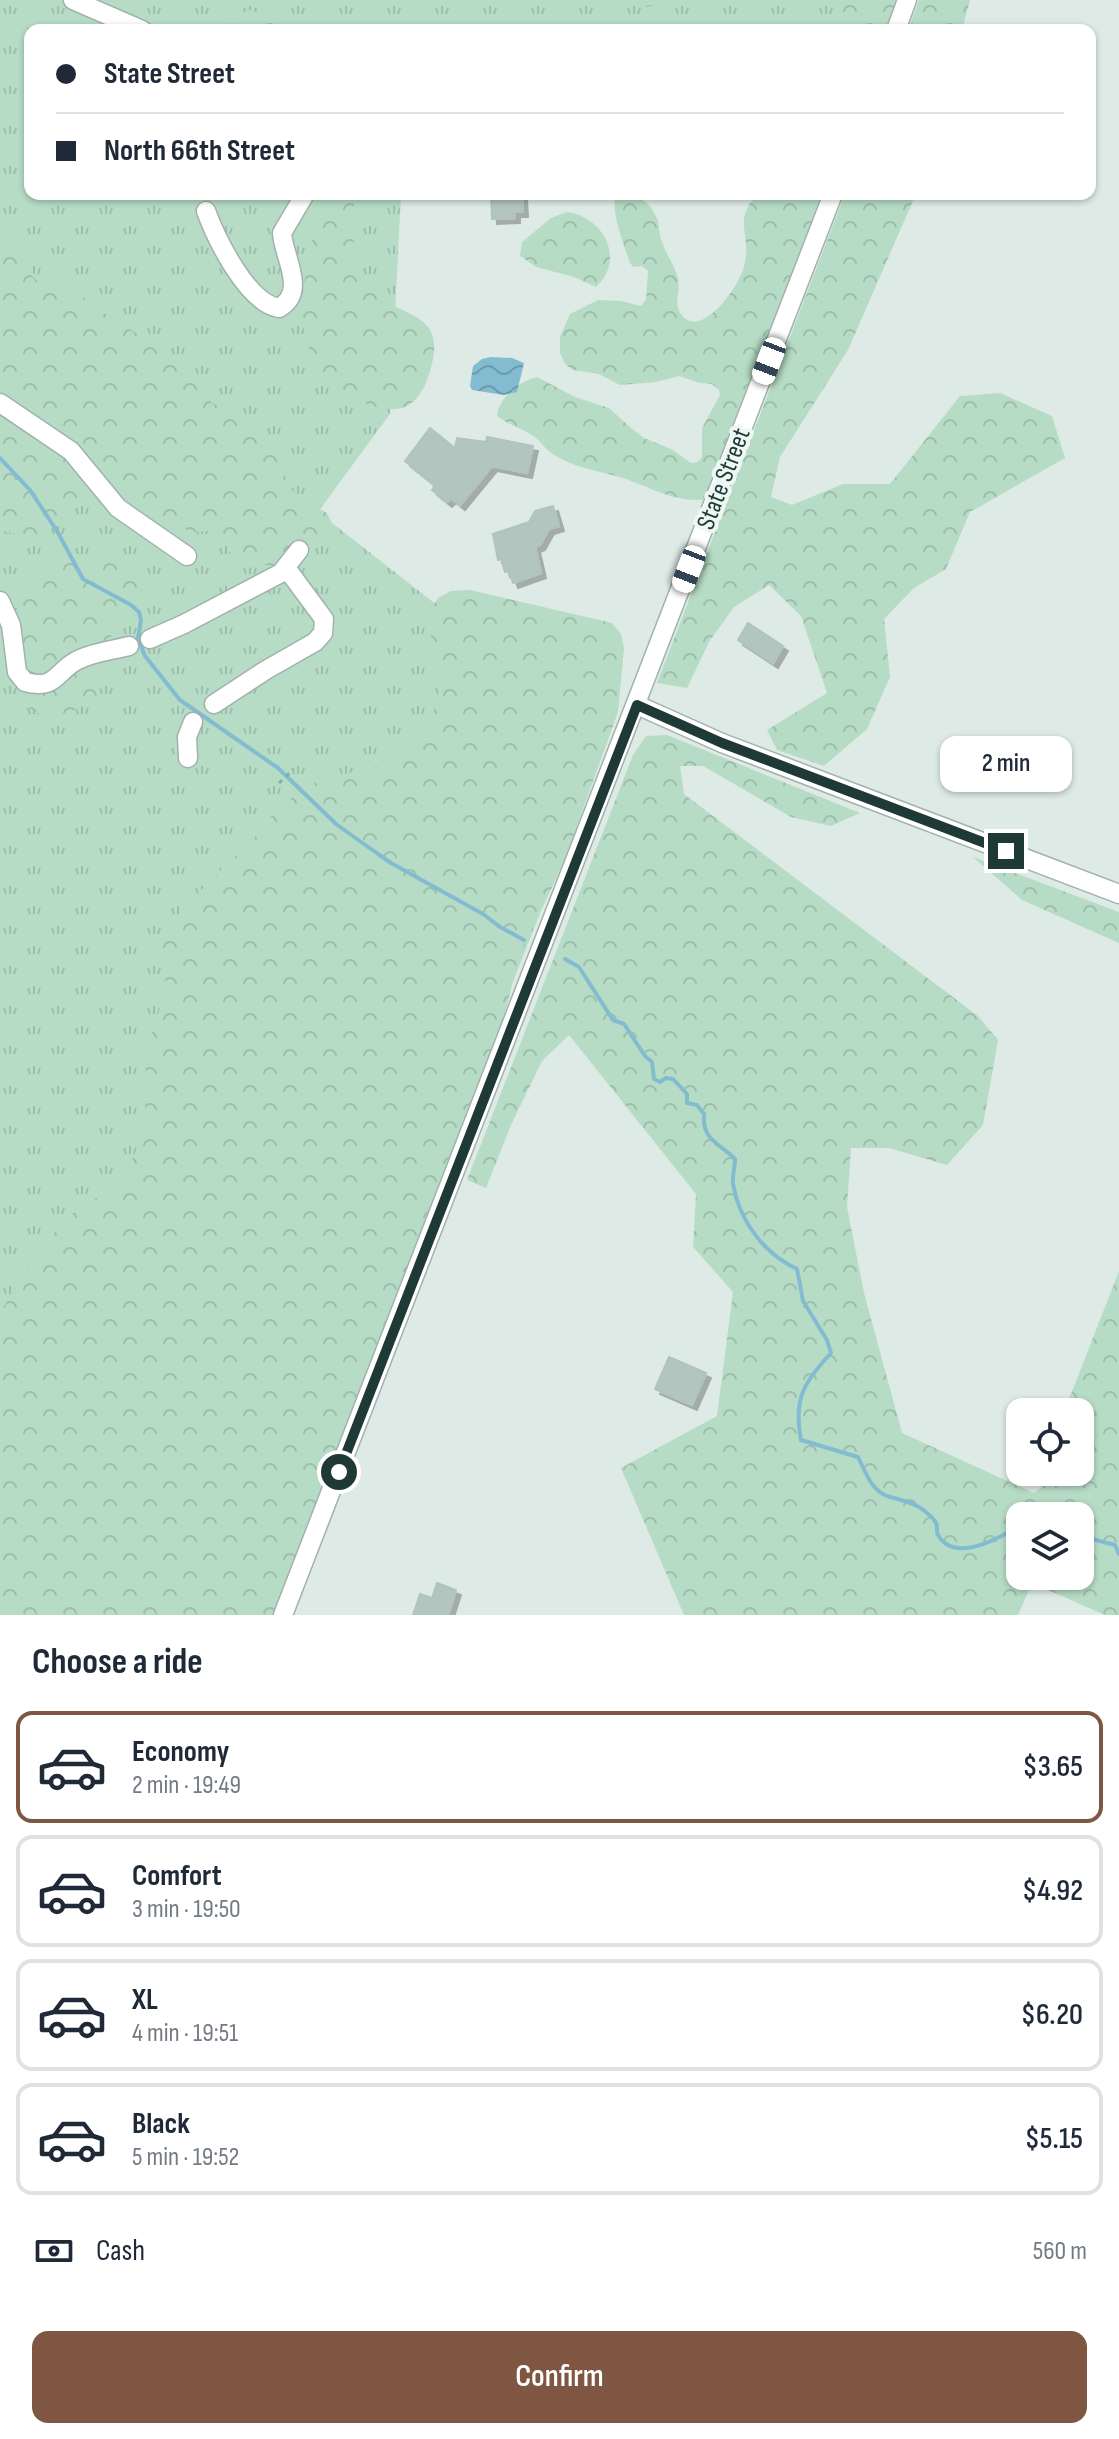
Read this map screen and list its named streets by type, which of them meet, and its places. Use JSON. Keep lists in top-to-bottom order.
{
  "streets": {
    "street": ["State Street"]
  },
  "page": {
    "banner": ["State Street", "North 66th Street"],
    "bubble": "2 min",
    "heading": "Choose a ride",
    "list": [
      {
        "name": "Economy",
        "note": "2 min · 19:49",
        "value": "$3.65"
      },
      {
        "name": "Comfort",
        "note": "3 min · 19:50",
        "value": "$4.92"
      },
      {
        "name": "XL",
        "note": "4 min · 19:51",
        "value": "$6.20"
      },
      {
        "name": "Black",
        "note": "5 min · 19:52",
        "value": "$5.15"
      }
    ],
    "pay": ["Cash", "560 m"],
    "buttons": "Confirm"
  }
}
